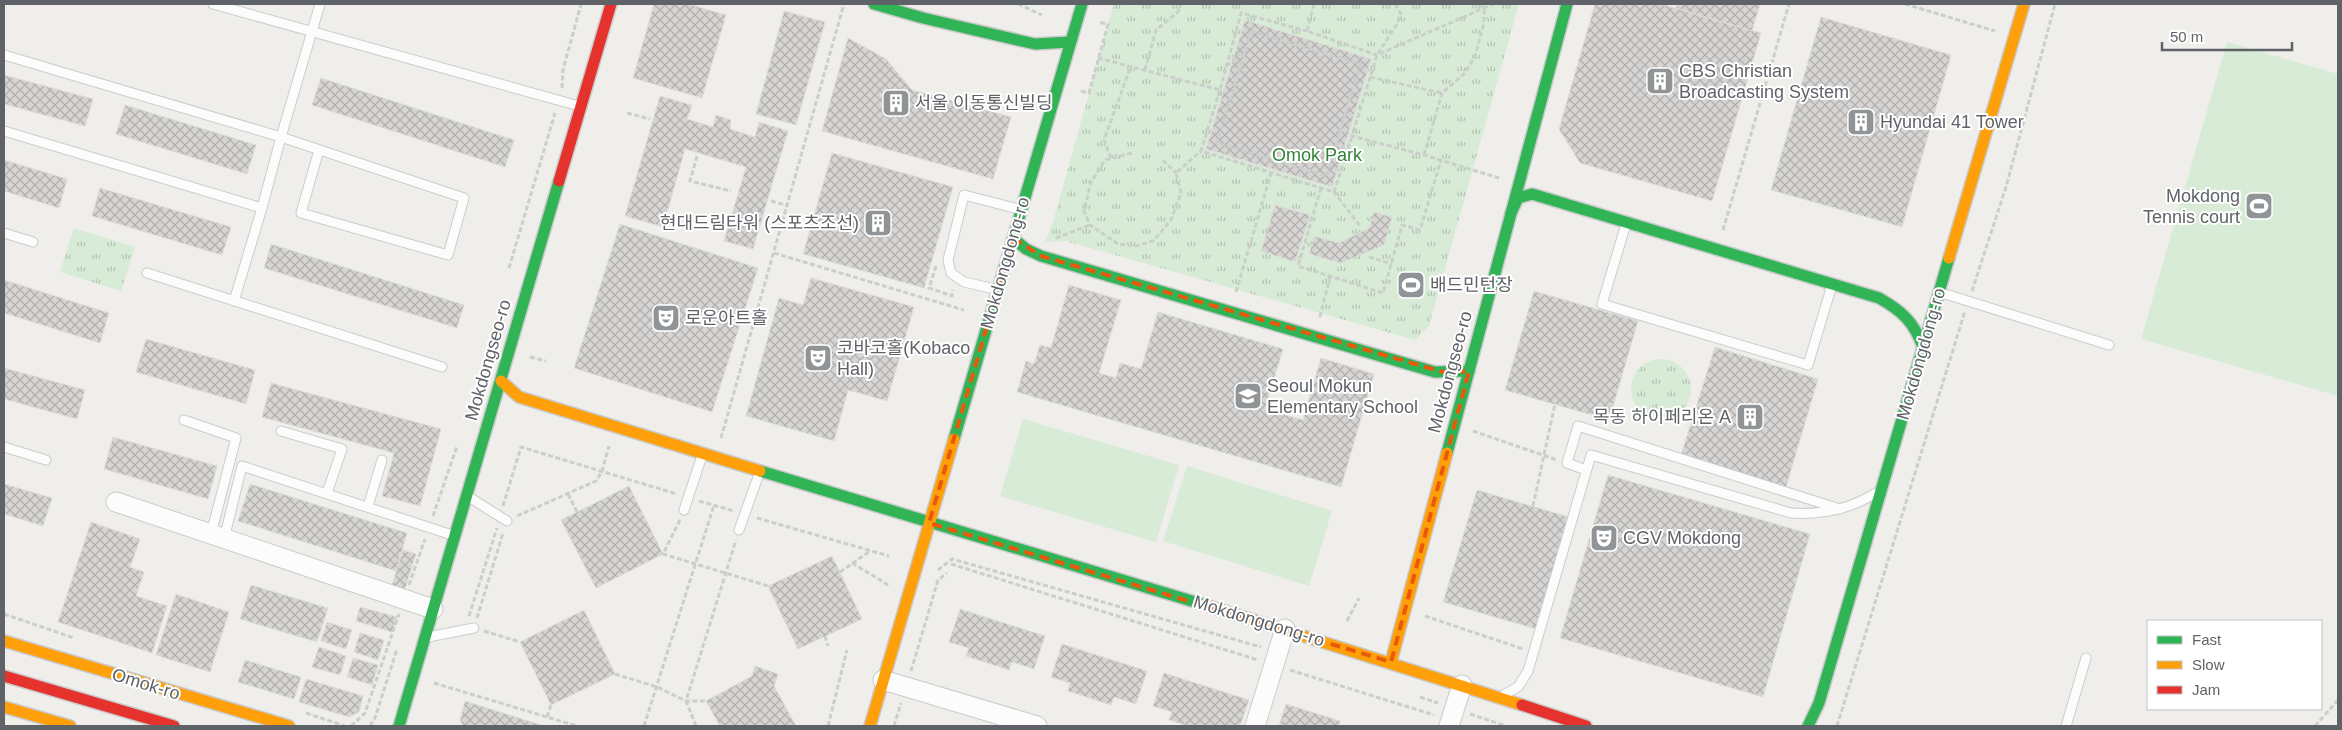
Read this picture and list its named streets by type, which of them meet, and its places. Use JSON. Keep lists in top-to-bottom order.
{
  "streets": {
    "main road": ["Mokdongdong-ro", "Mokdongseo-ro", "Omok-ro"]
  },
  "crossings": [
    ["Mokdongdong-ro", "Mokdongseo-ro"]
  ],
  "parks": ["Omok Park"],
  "places": {
    "building": [
      "CBS Christian Broadcasting System",
      "서울 이동통신빌딩",
      "Hyundai 41 Tower",
      "현대드림타워 (스포츠조선)",
      "목동 하이페리온 A"
    ],
    "sports": ["Mokdong Tennis court", "배드민턴장"],
    "theatre": ["로운아트홀", "코바코홀(Kobaco Hall)", "CGV Mokdong"],
    "school or university": ["Seoul Mokun Elementary School"]
  },
  "legend": ["Fast", "Slow", "Jam"],
  "scale_bar": "50 m"
}
